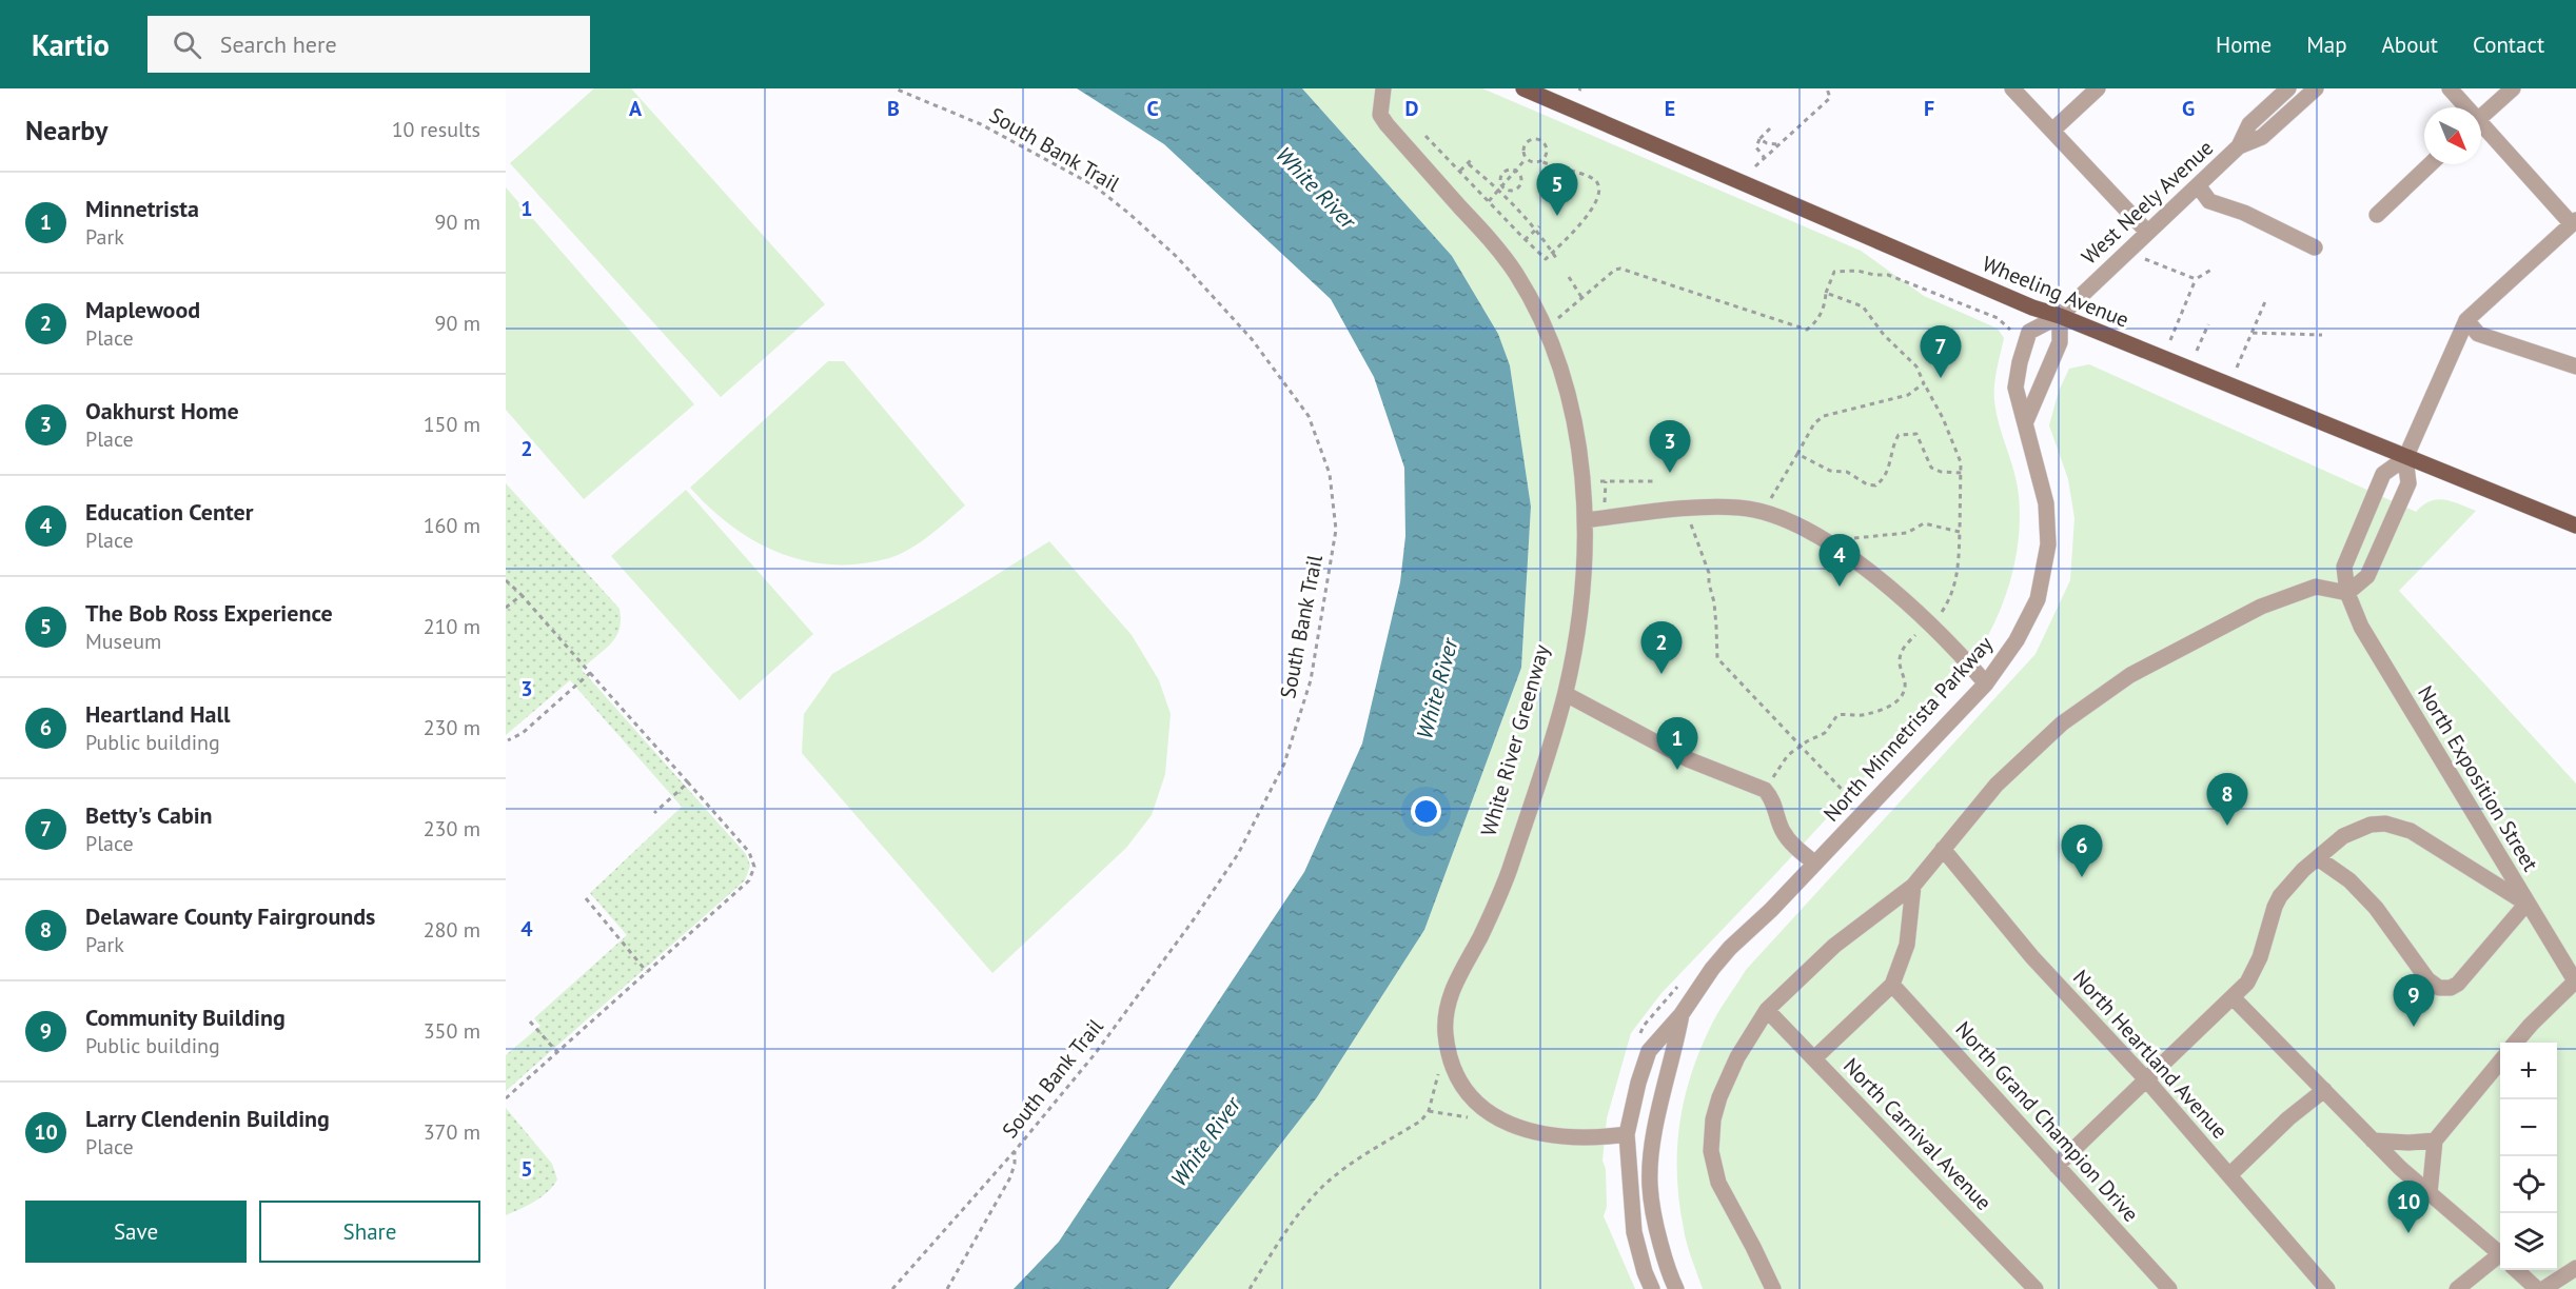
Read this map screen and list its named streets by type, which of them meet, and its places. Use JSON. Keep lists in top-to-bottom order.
{
  "streets": {
    "main road": ["Wheeling Avenue"],
    "street": [
      "West Neely Avenue",
      "North Minnetrista Parkway",
      "North Exposition Street",
      "North Heartland Avenue",
      "North Grand Champion Drive",
      "North Carnival Avenue"
    ],
    "path": ["South Bank Trail"]
  },
  "crossings": [
    ["West Neely Avenue", "Wheeling Avenue"],
    ["West Neely Avenue", "North Minnetrista Parkway"],
    ["Wheeling Avenue", "North Minnetrista Parkway"],
    ["Wheeling Avenue", "North Exposition Street"]
  ],
  "water": ["White River"],
  "north": "bottom right",
  "page": {
    "header": "Kartio",
    "search": "Search here",
    "nav": [
      "Home",
      "Map",
      "About",
      "Contact"
    ],
    "heading": ["Nearby", "10 results"],
    "pins": [
      "5",
      "7",
      "3",
      "4",
      "2",
      "1",
      "8",
      "6",
      "9",
      "10"
    ],
    "list": [
      {
        "mark": "1",
        "name": "Minnetrista",
        "note": "Park",
        "value": "90 m"
      },
      {
        "mark": "2",
        "name": "Maplewood",
        "note": "Place",
        "value": "90 m"
      },
      {
        "mark": "3",
        "name": "Oakhurst Home",
        "note": "Place",
        "value": "150 m"
      },
      {
        "mark": "4",
        "name": "Education Center",
        "note": "Place",
        "value": "160 m"
      },
      {
        "mark": "5",
        "name": "The Bob Ross Experience",
        "note": "Museum",
        "value": "210 m"
      },
      {
        "mark": "6",
        "name": "Heartland Hall",
        "note": "Public building",
        "value": "230 m"
      },
      {
        "mark": "7",
        "name": "Betty's Cabin",
        "note": "Place",
        "value": "230 m"
      },
      {
        "mark": "8",
        "name": "Delaware County Fairgrounds",
        "note": "Park",
        "value": "280 m"
      },
      {
        "mark": "9",
        "name": "Community Building",
        "note": "Public building",
        "value": "350 m"
      },
      {
        "mark": "10",
        "name": "Larry Clendenin Building",
        "note": "Place",
        "value": "370 m"
      }
    ],
    "map_buttons": ["+", "−"],
    "buttons": ["Save", "Share"]
  },
  "grid": {
    "columns": [
      "A",
      "B",
      "C",
      "D",
      "E",
      "F",
      "G"
    ],
    "rows": [
      "1",
      "2",
      "3",
      "4",
      "5"
    ]
  }
}
